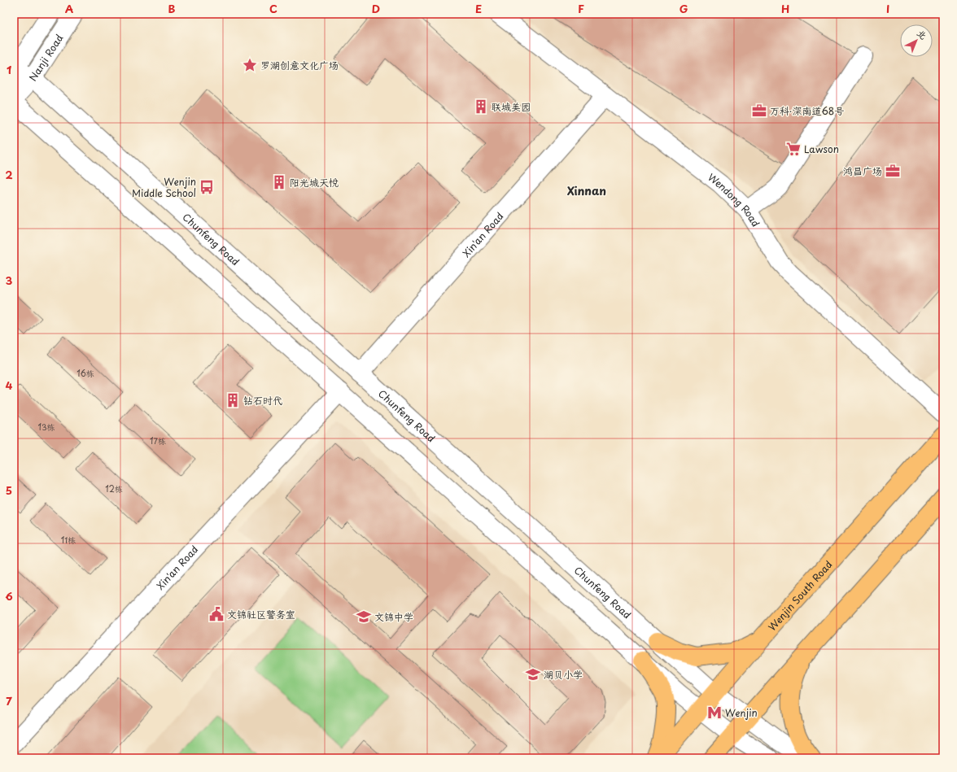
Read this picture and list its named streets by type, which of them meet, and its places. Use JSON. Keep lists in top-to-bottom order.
{
  "streets": {
    "highway": ["Wenjin South Road"],
    "street": [
      "Nanji Road",
      "Wendong Road",
      "Xin'an Road",
      "Chunfeng Road"
    ]
  },
  "crossings": [
    ["Nanji Road", "Chunfeng Road"],
    ["Wendong Road", "Xin'an Road"],
    ["Xin'an Road", "Chunfeng Road"],
    ["Chunfeng Road", "Wenjin South Road"]
  ],
  "districts": ["Xinnan"],
  "places": {
    "place": ["罗湖创意文化广场"],
    "building": ["联城美园", "阳光城天悦", "钻石时代"],
    "office": ["万科·深南道68号", "鸿昌广场"],
    "supermarket": ["Lawson"],
    "bus stop": ["Wenjin Middle School"],
    "public building": ["文锦社区警务室"],
    "school or university": ["文锦中学", "湖贝小学"],
    "metro station": ["Wenjin"]
  },
  "house_numbers": [
    "16栋",
    "13栋",
    "17栋",
    "12栋",
    "11栋"
  ],
  "north": "top right",
  "grid": {
    "columns": [
      "A",
      "B",
      "C",
      "D",
      "E",
      "F",
      "G",
      "H",
      "I"
    ],
    "rows": [
      "1",
      "2",
      "3",
      "4",
      "5",
      "6",
      "7"
    ]
  }
}
